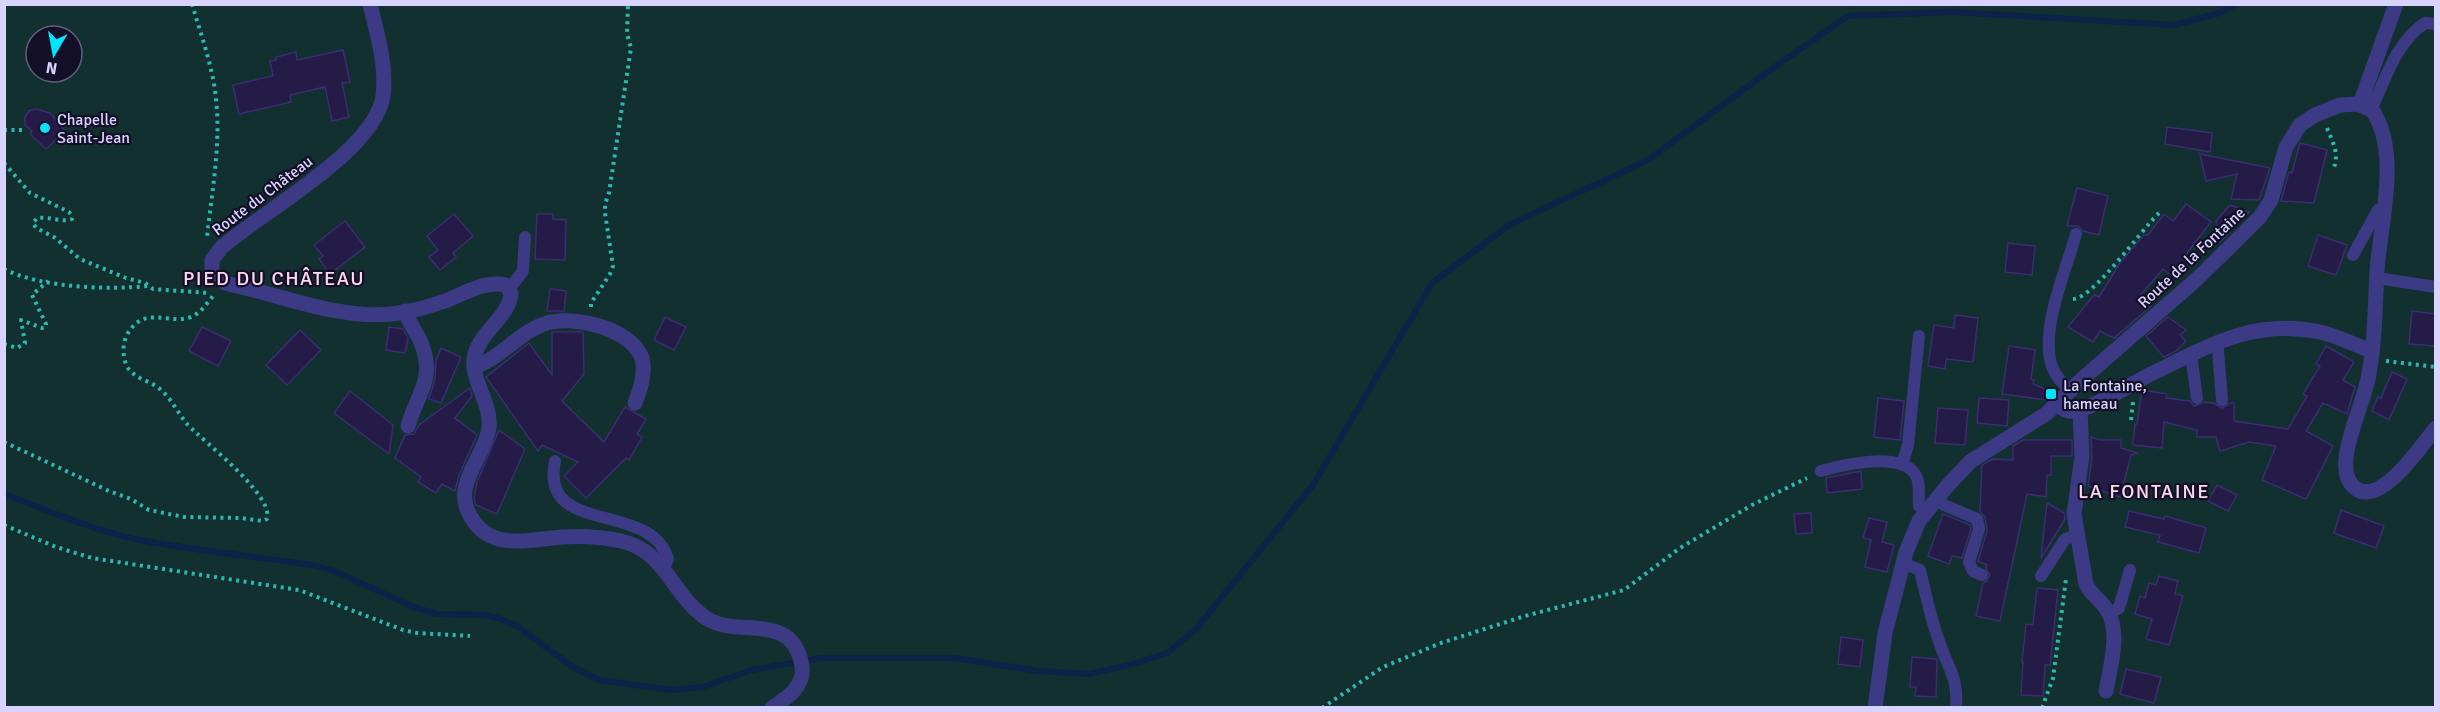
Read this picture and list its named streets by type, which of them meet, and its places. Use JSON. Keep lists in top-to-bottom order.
{
  "streets": {
    "street": ["Route du Château", "Route de la Fontaine"]
  },
  "districts": ["PIED DU CHÂTEAU", "LA FONTAINE"],
  "places": {
    "other": ["Chapelle Saint-Jean"],
    "transit": ["La Fontaine, hameau"]
  },
  "north": "bottom"
}
